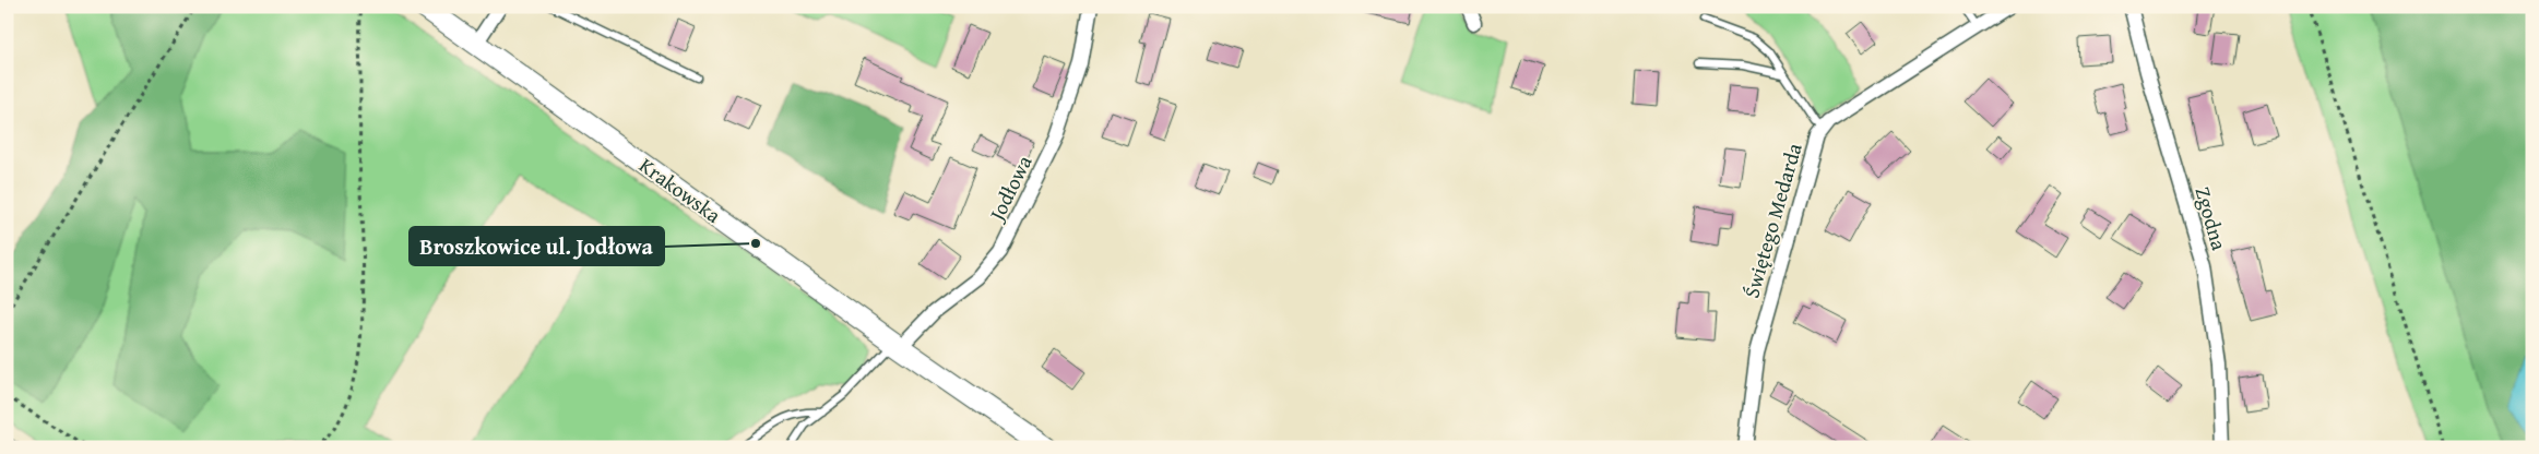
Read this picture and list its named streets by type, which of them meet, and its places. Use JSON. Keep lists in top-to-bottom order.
{
  "streets": {
    "street": [
      "Jodłowa",
      "Krakowska",
      "Zgodna",
      "Świętego Medarda"
    ]
  },
  "crossings": [
    ["Jodłowa", "Krakowska"]
  ],
  "places": ["Broszkowice ul. Jodłowa"]
}
